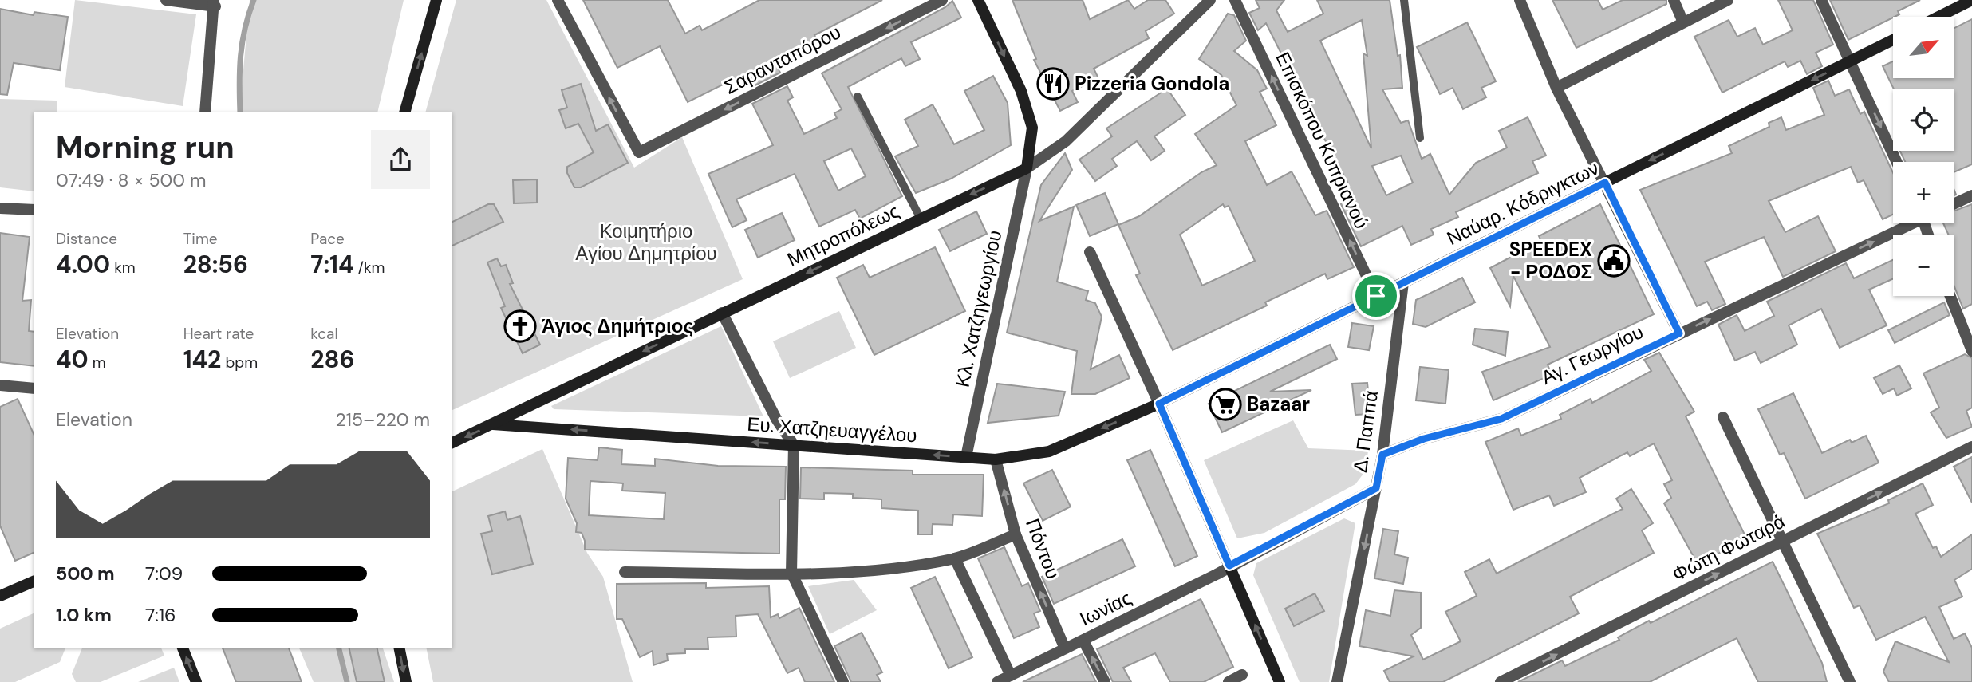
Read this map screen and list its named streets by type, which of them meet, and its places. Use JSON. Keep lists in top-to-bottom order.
{
  "streets": {
    "street": [
      "Σαρανταπόρου",
      "Επισκόπου Κυπριανού",
      "Ναύαρ. Κόδριγκτων",
      "Μητροπόλεως",
      "Κλ. Χατζηγεωργίου",
      "Αγ. Γεωργίου",
      "Ευ. Χατζηευαγγέλου",
      "Δ. Παππά",
      "Φώτη Φωταρά",
      "Πόντου",
      "Ιωνίας"
    ]
  },
  "crossings": [
    ["Επισκόπου Κυπριανού", "Ναύαρ. Κόδριγκτων"],
    ["Ναύαρ. Κόδριγκτων", "Ευ. Χατζηευαγγέλου"],
    ["Ναύαρ. Κόδριγκτων", "Δ. Παππά"],
    ["Μητροπόλεως", "Κλ. Χατζηγεωργίου"],
    ["Μητροπόλεως", "Ευ. Χατζηευαγγέλου"],
    ["Κλ. Χατζηγεωργίου", "Ευ. Χατζηευαγγέλου"],
    ["Αγ. Γεωργίου", "Δ. Παππά"],
    ["Ευ. Χατζηευαγγέλου", "Πόντου"],
    ["Δ. Παππά", "Ιωνίας"],
    ["Πόντου", "Ιωνίας"]
  ],
  "one_way": [
    "Επισκόπου Κυπριανού",
    "Μητροπόλεως",
    "Αγ. Γεωργίου",
    "Ευ. Χατζηευαγγέλου",
    "Δ. Παππά",
    "Φώτη Φωταρά"
  ],
  "parks": ["Κοιμητήριο Αγίου Δημητρίου"],
  "places": {
    "restaurant": ["Pizzeria Gondola"],
    "public building": ["SPEEDEX - ΡΟΔΟΣ"],
    "church": ["Άγιος Δημήτριος"],
    "supermarket": ["Bazaar"]
  },
  "north": "top right",
  "page": {
    "map_buttons": ["+", "−"],
    "heading": ["Morning run", "07:49 · 8 × 500 m"],
    "stats": [
      ["Distance", "4.00 km"],
      ["Time", "28:56"],
      ["Pace", "7:14 /km"],
      ["Elevation", "40 m"],
      ["Heart rate", "142 bpm"],
      ["kcal", "286"]
    ],
    "chart": ["Elevation", "215–220 m"],
    "list": [
      {
        "name": "500 m",
        "note": "7:09"
      },
      {
        "name": "1.0 km",
        "note": "7:16"
      }
    ]
  }
}
